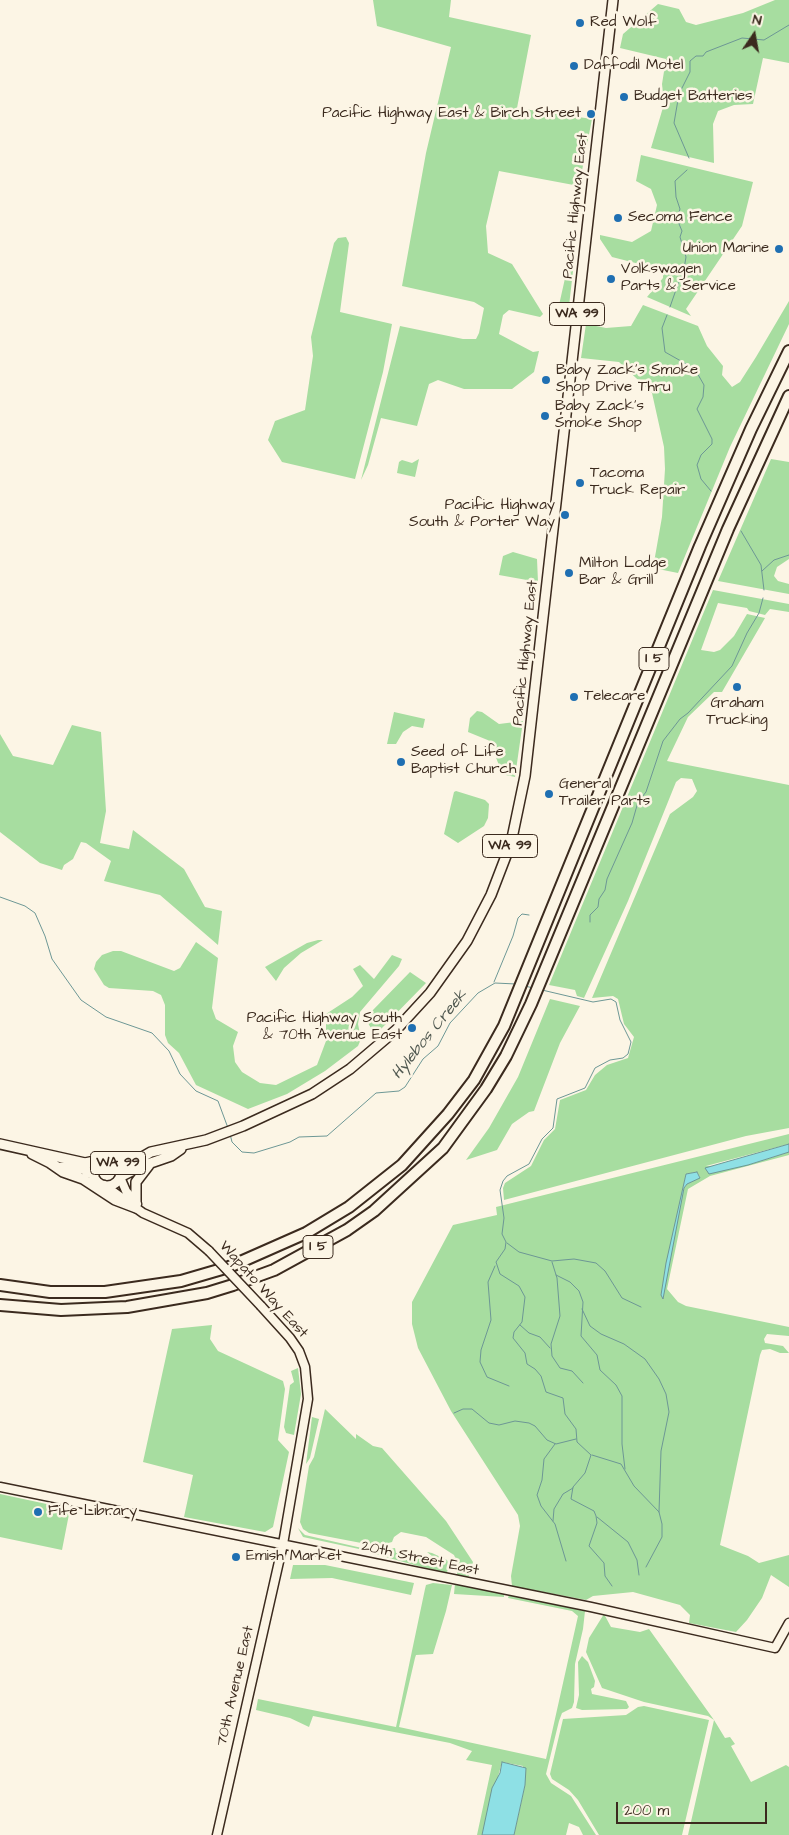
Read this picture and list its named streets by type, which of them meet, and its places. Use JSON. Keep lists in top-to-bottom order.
{
  "streets": {
    "highway": ["I 5"],
    "main road": [
      "Pacific Highway East",
      "WA 99",
      "Wapato Way East",
      "20th Street East",
      "70th Avenue East"
    ]
  },
  "crossings": [
    ["Pacific Highway East", "WA 99"],
    ["Pacific Highway East", "Wapato Way East"],
    ["WA 99", "Wapato Way East"],
    ["Wapato Way East", "20th Street East"],
    ["Wapato Way East", "70th Avenue East"],
    ["20th Street East", "70th Avenue East"]
  ],
  "water": ["Hylebos Creek"],
  "places": [
    "Red Wolf",
    "Daffodil Motel",
    "Budget Batteries",
    "Pacific Highway East & Birch Street",
    "Secoma Fence",
    "Union Marine",
    "Volkswagen Parts & Service",
    "Baby Zack's Smoke Shop Drive Thru",
    "Baby Zack's Smoke Shop",
    "Tacoma Truck Repair",
    "Pacific Highway South & Porter Way",
    "Milton Lodge Bar & Grill",
    "Graham Trucking",
    "Telecare",
    "Seed of Life Baptist Church",
    "General Trailer Parts",
    "Pacific Highway South & 70th Avenue East",
    "Fife Library",
    "Emish Market"
  ],
  "scale_bar": "200 m",
  "north": "top"
}
